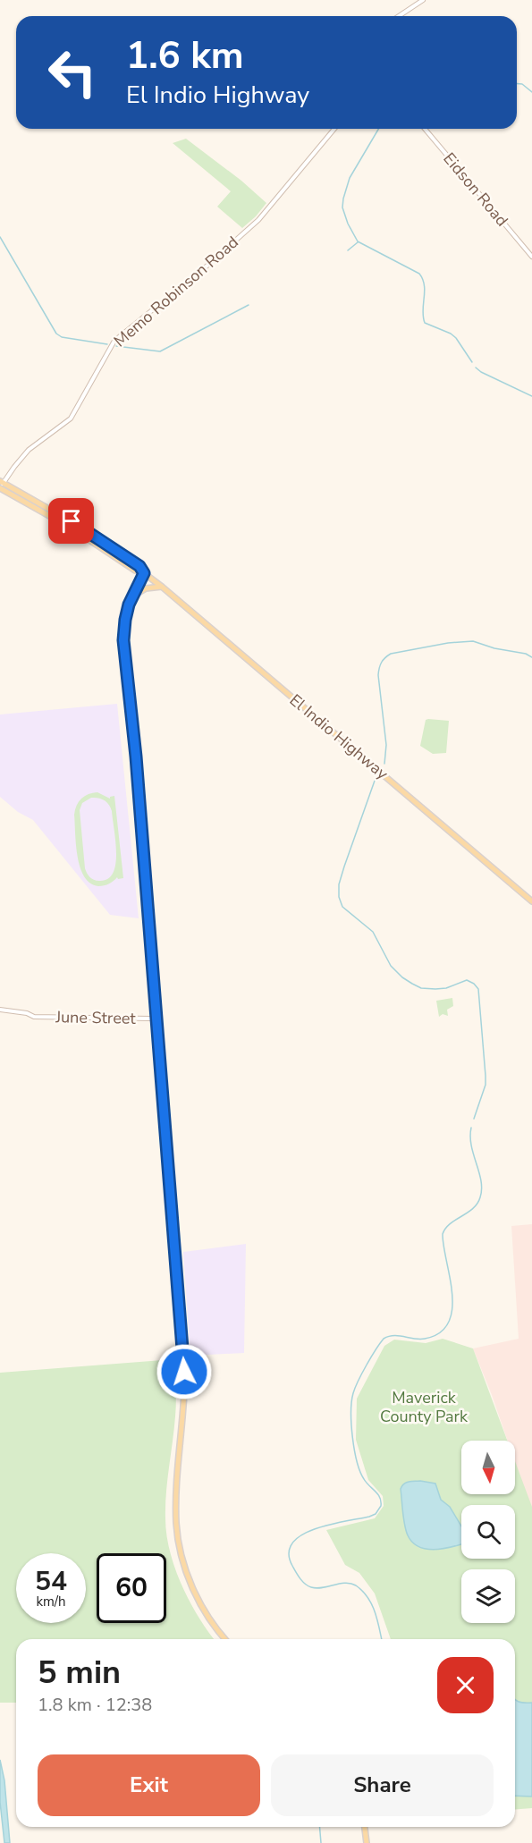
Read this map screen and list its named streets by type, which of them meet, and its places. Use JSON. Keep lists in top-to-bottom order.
{
  "streets": {
    "main road": ["El Indio Highway"],
    "street": ["Eidson Road", "Memo Robinson Road", "June Street"]
  },
  "crossings": [
    ["Memo Robinson Road", "El Indio Highway"]
  ],
  "parks": ["Maverick County Park"],
  "north": "bottom",
  "page": {
    "turn": ["1.6 km", "El Indio Highway"],
    "speed": "54 km/h",
    "limit": "60",
    "heading": ["5 min", "1.8 km · 12:38"],
    "buttons": ["Exit", "Share"]
  }
}
